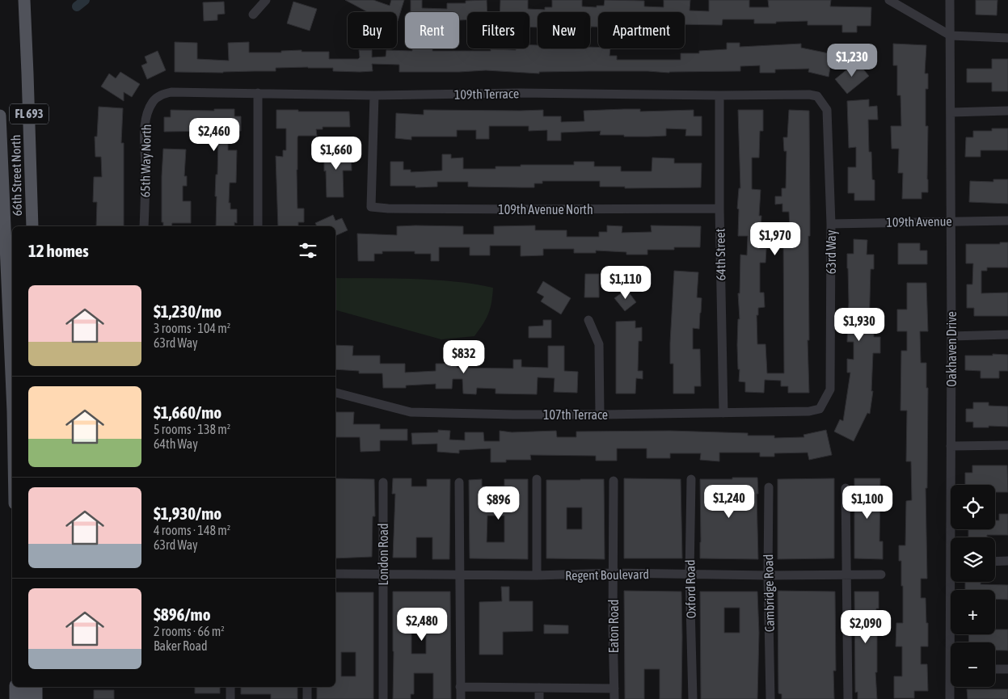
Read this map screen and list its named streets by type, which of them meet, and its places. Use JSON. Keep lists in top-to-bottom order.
{
  "streets": {
    "main road": ["FL 693", "66th Street North"],
    "street": [
      "109th Terrace",
      "65th Way North",
      "109th Avenue North",
      "109th Avenue",
      "63rd Way",
      "64th Street",
      "Oakhaven Drive",
      "107th Terrace",
      "London Road",
      "Regent Boulevard",
      "Oxford Road",
      "Cambridge Road",
      "Eaton Road"
    ]
  },
  "crossings": [
    ["109th Terrace", "65th Way North"],
    ["109th Terrace", "109th Avenue North"],
    ["109th Terrace", "63rd Way"],
    ["109th Terrace", "64th Street"],
    ["109th Avenue North", "64th Street"],
    ["109th Avenue", "63rd Way"],
    ["109th Avenue", "Oakhaven Drive"],
    ["63rd Way", "107th Terrace"],
    ["64th Street", "107th Terrace"],
    ["London Road", "Regent Boulevard"],
    ["Regent Boulevard", "Oxford Road"],
    ["Regent Boulevard", "Cambridge Road"],
    ["Regent Boulevard", "Eaton Road"]
  ],
  "page": {
    "chip": [
      "Buy",
      "Rent",
      "Filters",
      "New",
      "Apartment"
    ],
    "price": [
      "$1,230",
      "$2,460",
      "$1,660",
      "$1,970",
      "$1,110",
      "$1,930",
      "$832",
      "$1,240",
      "$1,100",
      "$896",
      "$2,480",
      "$2,090"
    ],
    "heading": "12 homes",
    "list": [
      {
        "name": "$1,230/mo",
        "note": "3 rooms · 104 m² · 63rd Way"
      },
      {
        "name": "$1,660/mo",
        "note": "5 rooms · 138 m² · 64th Way"
      },
      {
        "name": "$1,930/mo",
        "note": "4 rooms · 148 m² · 63rd Way"
      },
      {
        "name": "$896/mo",
        "note": "2 rooms · 66 m² · Baker Road"
      }
    ],
    "map_buttons": ["+", "−"]
  }
}
